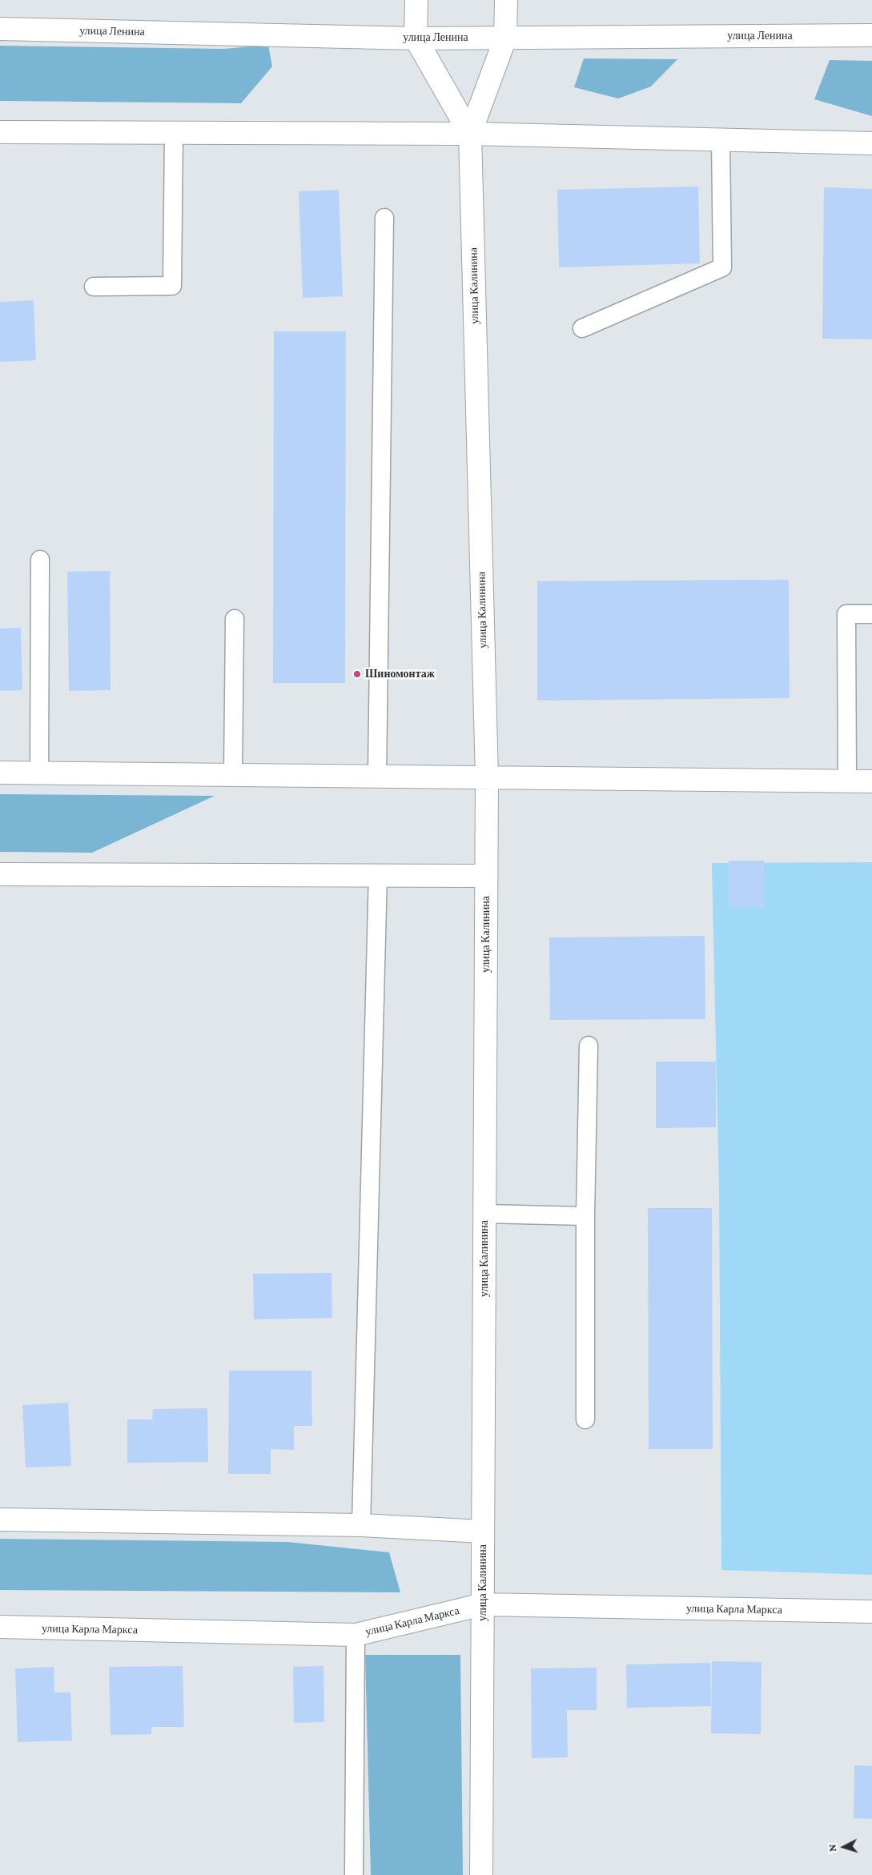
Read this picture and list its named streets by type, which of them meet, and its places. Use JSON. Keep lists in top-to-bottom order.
{
  "streets": {
    "street": ["улица Ленина", "улица Калинина", "улица Карла Маркса"]
  },
  "crossings": [
    ["улица Ленина", "улица Калинина"],
    ["улица Калинина", "улица Карла Маркса"]
  ],
  "places": ["Шиномонтаж"],
  "north": "left"
}
